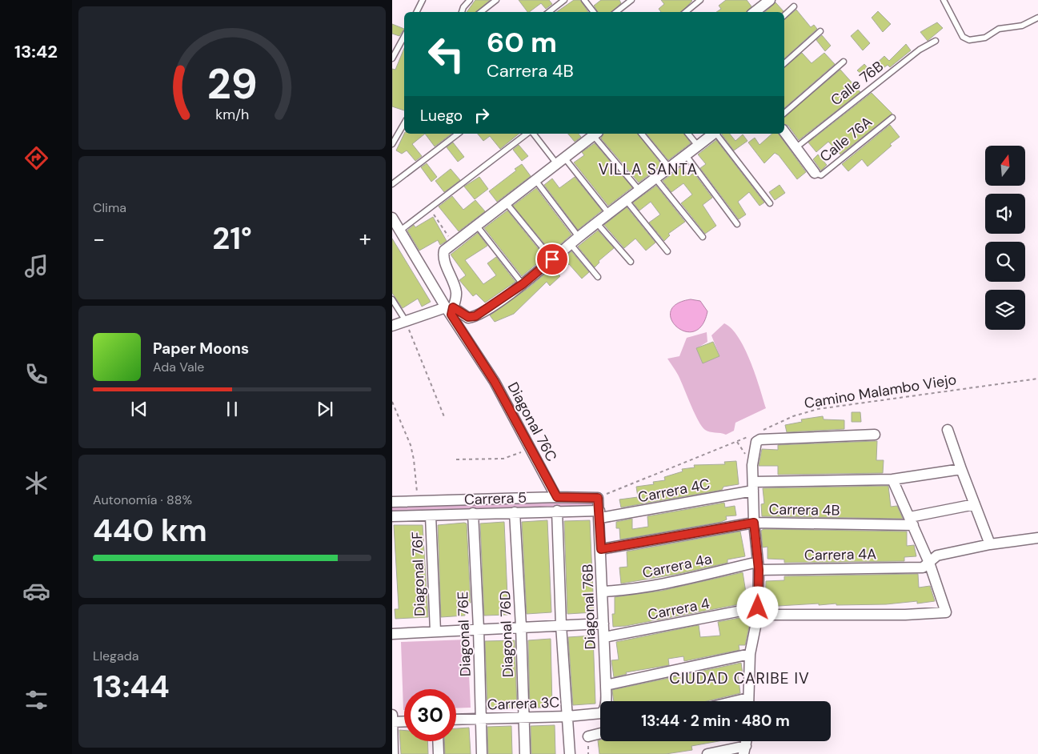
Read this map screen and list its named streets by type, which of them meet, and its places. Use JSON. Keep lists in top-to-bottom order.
{
  "streets": {
    "street": [
      "Diagonal 76C",
      "Carrera 4C",
      "Carrera 5",
      "Carrera 4B",
      "Carrera 4A",
      "Carrera 4a",
      "Diagonal 76F",
      "Diagonal 76B",
      "Carrera 4",
      "Diagonal 76E",
      "Diagonal 76D",
      "Carrera 3C"
    ],
    "lane": ["Calle 76B", "Calle 76A"],
    "path": ["Camino Malambo Viejo"]
  },
  "crossings": [
    ["Diagonal 76C", "Carrera 5"],
    ["Carrera 4C", "Carrera 5"],
    ["Carrera 4C", "Diagonal 76B"],
    ["Carrera 5", "Diagonal 76F"],
    ["Carrera 5", "Diagonal 76B"],
    ["Carrera 5", "Diagonal 76E"],
    ["Carrera 5", "Diagonal 76D"],
    ["Carrera 4B", "Diagonal 76B"],
    ["Carrera 4A", "Carrera 4a"],
    ["Carrera 4A", "Carrera 4"],
    ["Carrera 4a", "Diagonal 76B"],
    ["Diagonal 76B", "Carrera 4"],
    ["Diagonal 76E", "Carrera 3C"],
    ["Diagonal 76D", "Carrera 3C"]
  ],
  "districts": ["VILLA SANTA", "CIUDAD CARIBE IV"],
  "north": "top",
  "page": {
    "tabs": "13:42",
    "turn": ["60 m", "Carrera 4B"],
    "then": "Luego",
    "tile": [
      "Clima",
      ["Autonomía · 88%", "440 km"],
      ["Llegada", "13:44"]
    ],
    "heat": ["−", "21°", "+"],
    "song": ["Paper Moons", "Ada Vale"],
    "limit": "30",
    "trip": "13:44 · 2 min · 480 m",
    "gauge": ["29", "km/h"]
  }
}
